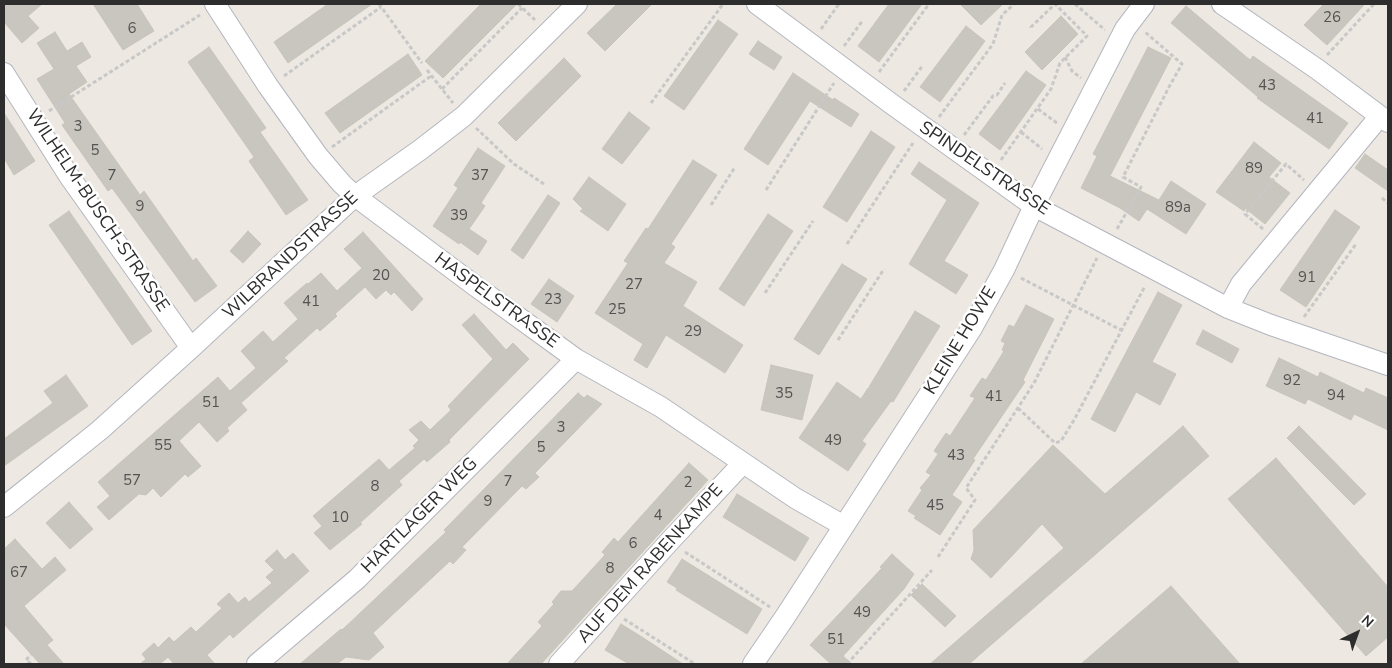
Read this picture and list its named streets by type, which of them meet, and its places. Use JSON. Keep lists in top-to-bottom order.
{
  "streets": {
    "street": [
      "SPINDELSTRASSE",
      "WILHELM-BUSCH-STRASSE",
      "WILBRANDSTRASSE",
      "HASPELSTRASSE",
      "KLEINE HOWE",
      "HARTLAGER WEG",
      "AUF DEM RABENKAMPE"
    ]
  },
  "crossings": [
    ["SPINDELSTRASSE", "KLEINE HOWE"],
    ["WILHELM-BUSCH-STRASSE", "WILBRANDSTRASSE"],
    ["WILBRANDSTRASSE", "HASPELSTRASSE"],
    ["HASPELSTRASSE", "KLEINE HOWE"],
    ["HASPELSTRASSE", "HARTLAGER WEG"],
    ["HASPELSTRASSE", "AUF DEM RABENKAMPE"]
  ],
  "house_numbers": [
    "26",
    "6",
    "43",
    "41",
    "3",
    "5",
    "89",
    "7",
    "37",
    "9",
    "89a",
    "39",
    "20",
    "91",
    "27",
    "23",
    "41",
    "25",
    "29",
    "92",
    "35",
    "94",
    "41",
    "51",
    "3",
    "49",
    "55",
    "5",
    "43",
    "57",
    "7",
    "2",
    "8",
    "9",
    "45",
    "4",
    "10",
    "6",
    "8",
    "67",
    "49",
    "51"
  ],
  "north": "top right"
}
